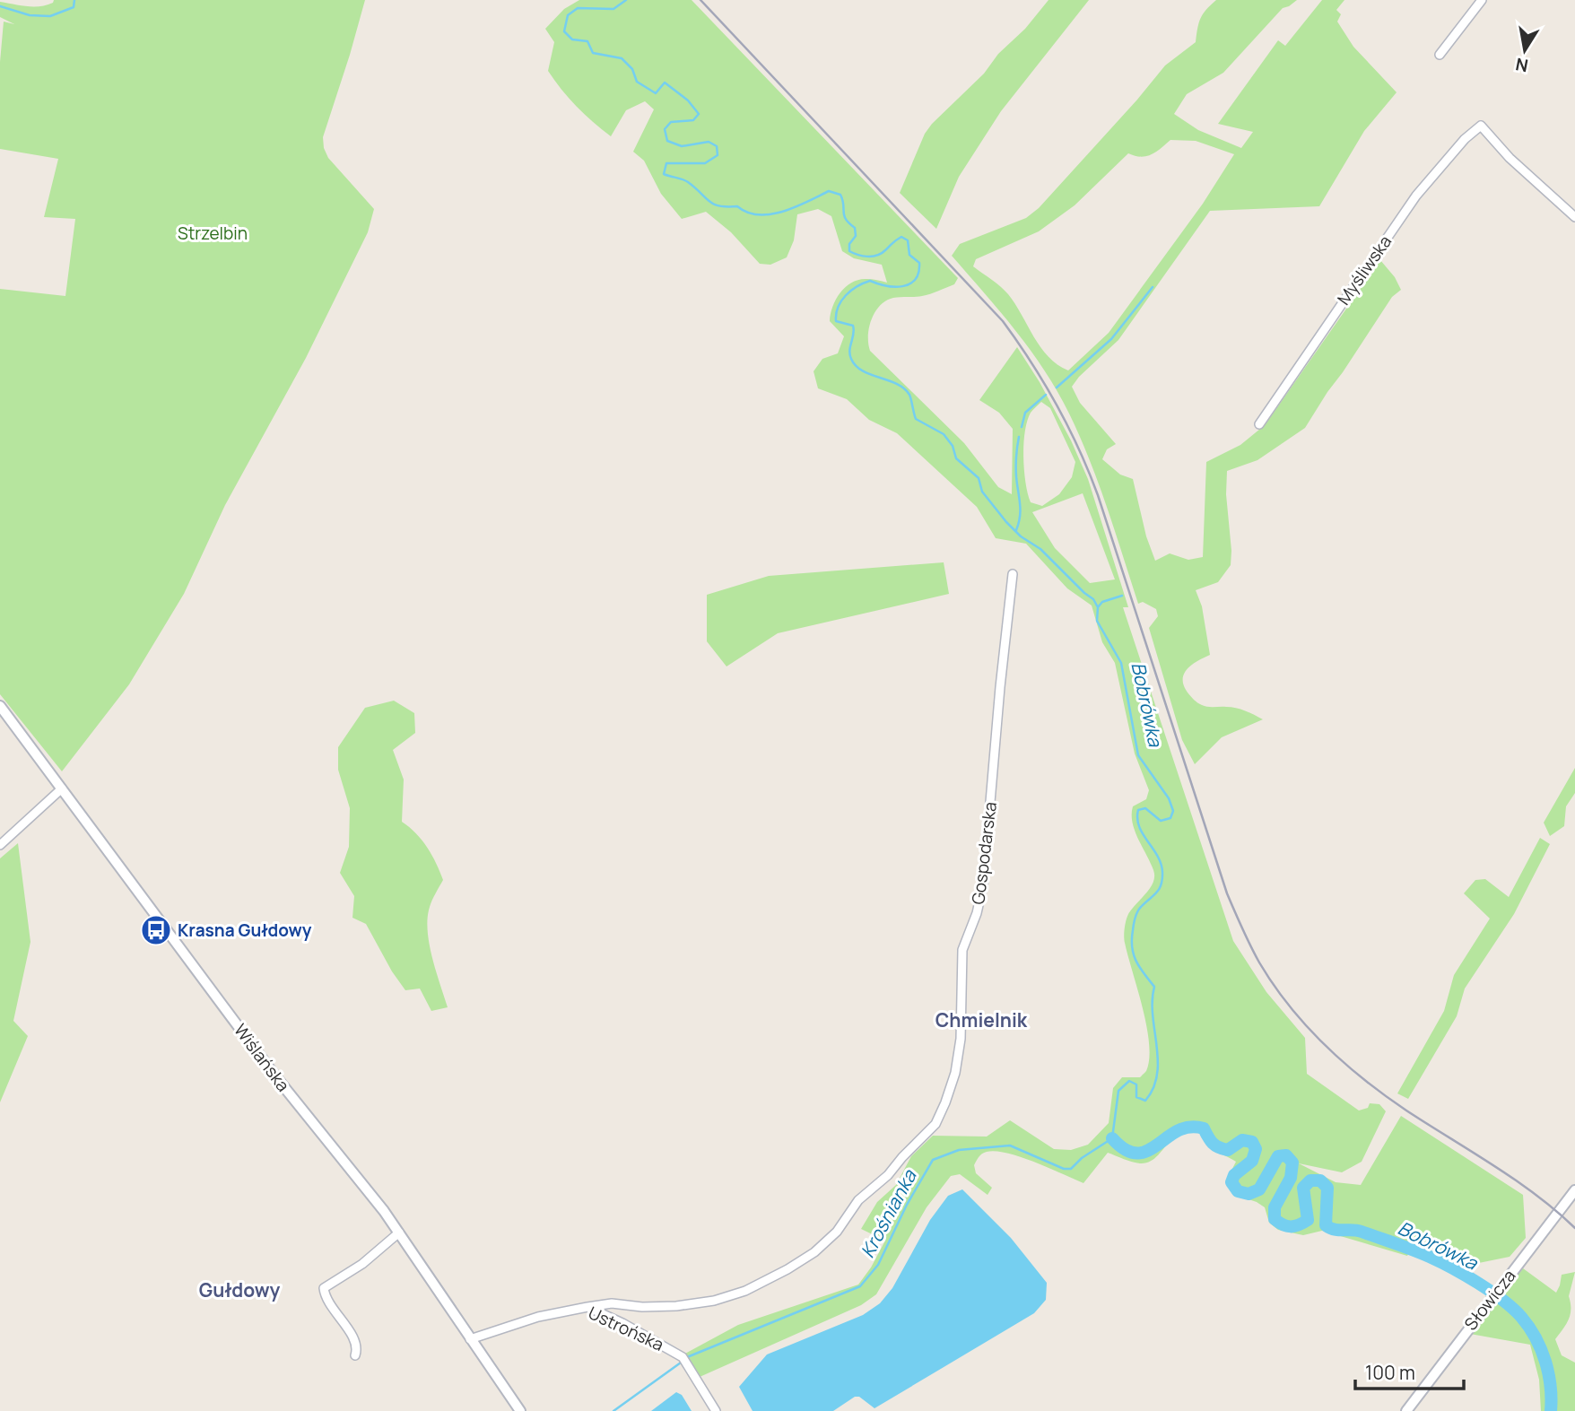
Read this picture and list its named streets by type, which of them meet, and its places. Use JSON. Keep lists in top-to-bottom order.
{
  "streets": {
    "street": [
      "Myśliwska",
      "Gospodarska",
      "Wiślańska",
      "Słowicza",
      "Ustrońska"
    ]
  },
  "crossings": [
    ["Gospodarska", "Ustrońska"],
    ["Wiślańska", "Ustrońska"]
  ],
  "districts": ["Chmielnik", "Gułdowy"],
  "water": ["Bobrówka", "Krośnianka"],
  "parks": ["Strzelbin"],
  "places": {
    "bus stop": ["Krasna Gułdowy"]
  },
  "scale_bar": "100 m",
  "north": "bottom"
}
